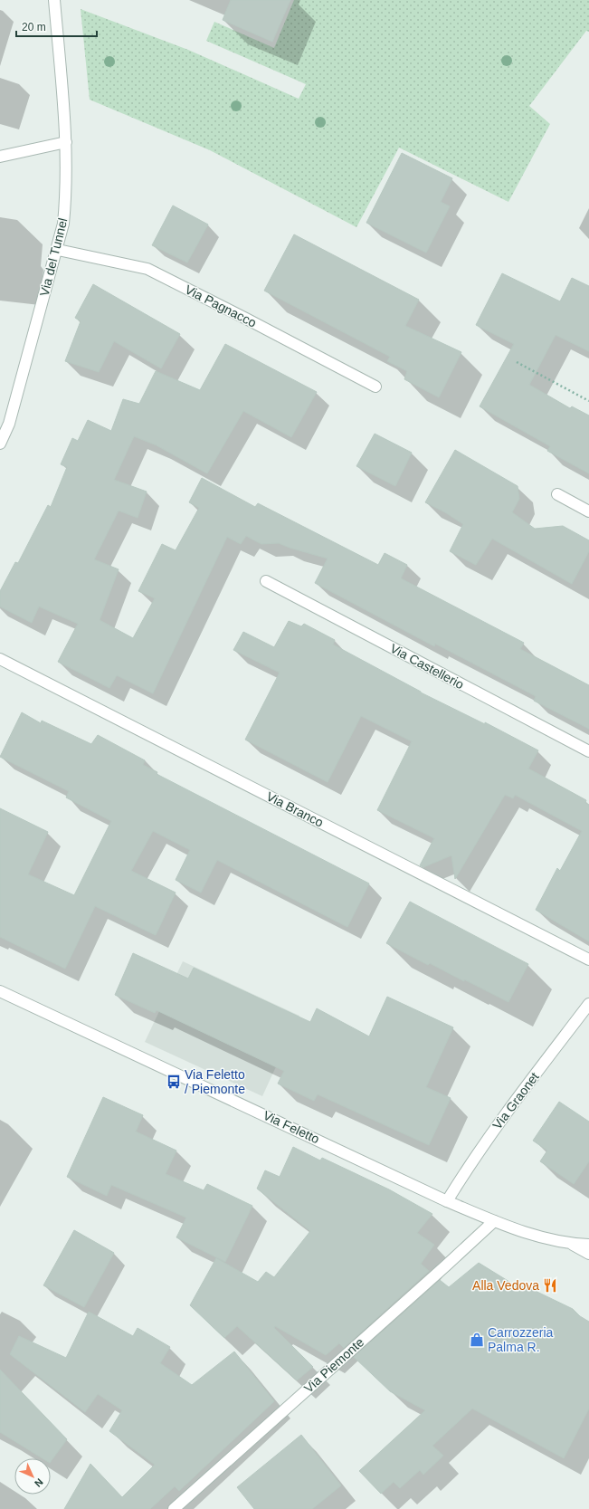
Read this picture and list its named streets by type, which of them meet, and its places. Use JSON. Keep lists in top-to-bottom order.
{
  "streets": {
    "street": [
      "Via del Tunnel",
      "Via Pagnacco",
      "Via Castellerio",
      "Via Branco",
      "Via Graonet",
      "Via Feletto",
      "Via Piemonte"
    ]
  },
  "crossings": [
    ["Via del Tunnel", "Via Pagnacco"],
    ["Via Graonet", "Via Feletto"],
    ["Via Feletto", "Via Piemonte"]
  ],
  "places": {
    "bus stop": ["Via Feletto / Piemonte"],
    "restaurant": ["Alla Vedova"],
    "shop": ["Carrozzeria Palma R."]
  },
  "scale_bar": "20 m",
  "north": "bottom right"
}
